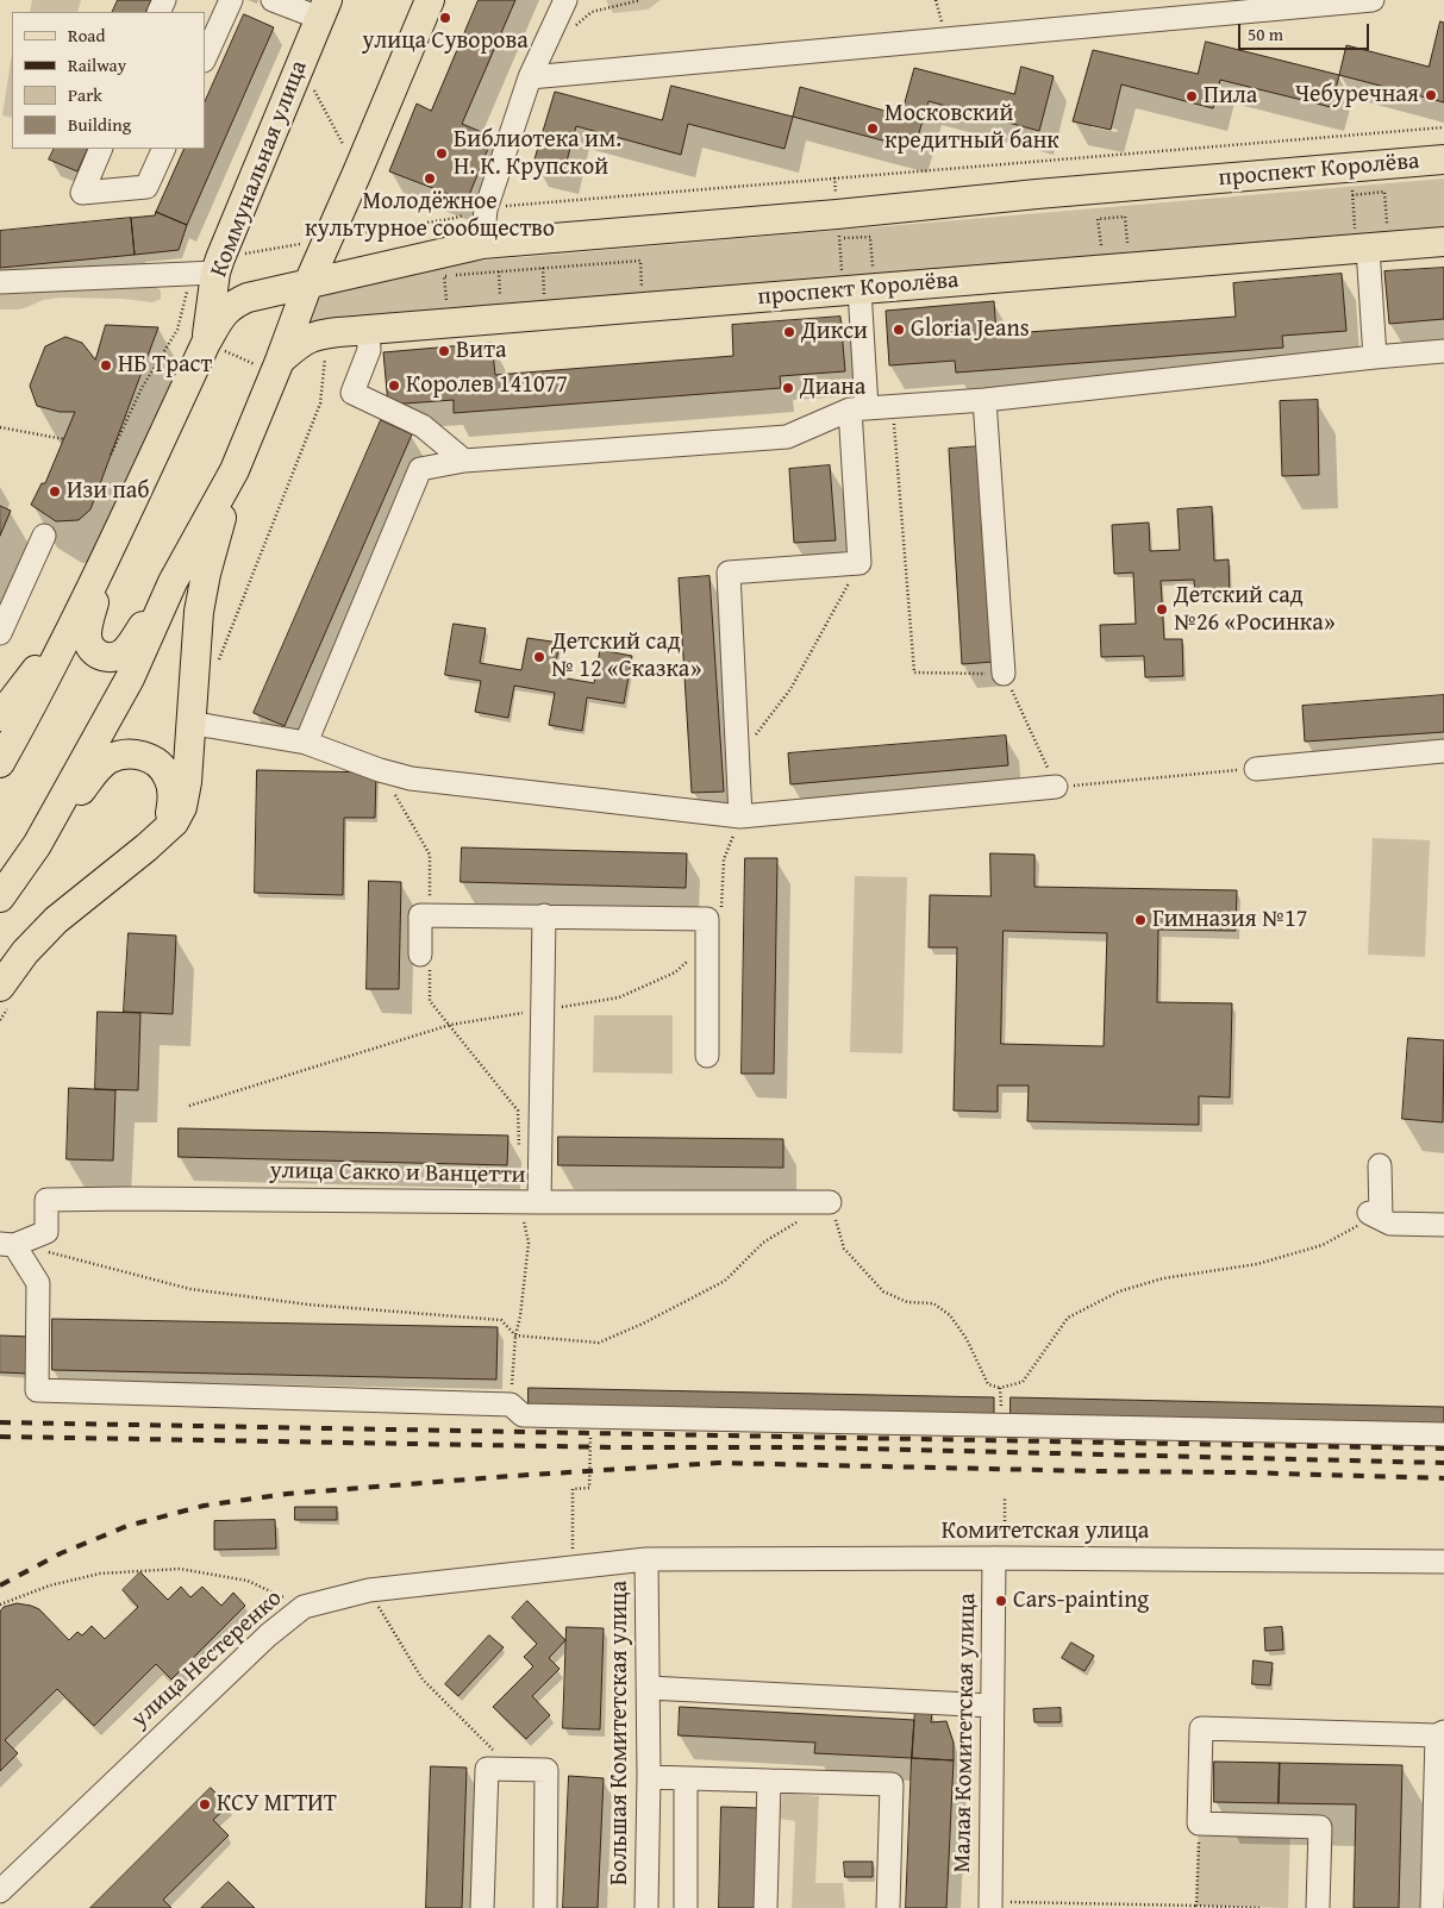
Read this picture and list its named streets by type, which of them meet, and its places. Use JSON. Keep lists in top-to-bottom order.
{
  "streets": {
    "main road": ["Коммунальная улица", "проспект Королёва"],
    "street": [
      "улица Сакко и Ванцетти",
      "Комитетская улица",
      "улица Нестеренко",
      "Большая Комитетская улица",
      "Малая Комитетская улица"
    ]
  },
  "crossings": [
    ["Коммунальная улица", "проспект Королёва"],
    ["Комитетская улица", "улица Нестеренко"],
    ["Комитетская улица", "Большая Комитетская улица"],
    ["Комитетская улица", "Малая Комитетская улица"],
    ["улица Нестеренко", "Большая Комитетская улица"]
  ],
  "places": [
    "улица Суворова",
    "Чебуречная",
    "Пила",
    "Московский кредитный банк",
    "Библиотека им. Н. К. Крупской",
    "Молодёжное культурное сообщество",
    "Gloria Jeans",
    "Дикси",
    "Вита",
    "НБ Траст",
    "Королев 141077",
    "Диана",
    "Изи паб",
    "Детский сад №26 «Росинка»",
    "Детский сад № 12 «Сказка»",
    "Гимназия №17",
    "Cars-painting",
    "КСУ МГТИТ"
  ],
  "legend": [
    "Road",
    "Railway",
    "Park",
    "Building"
  ],
  "scale_bar": "50 m"
}
